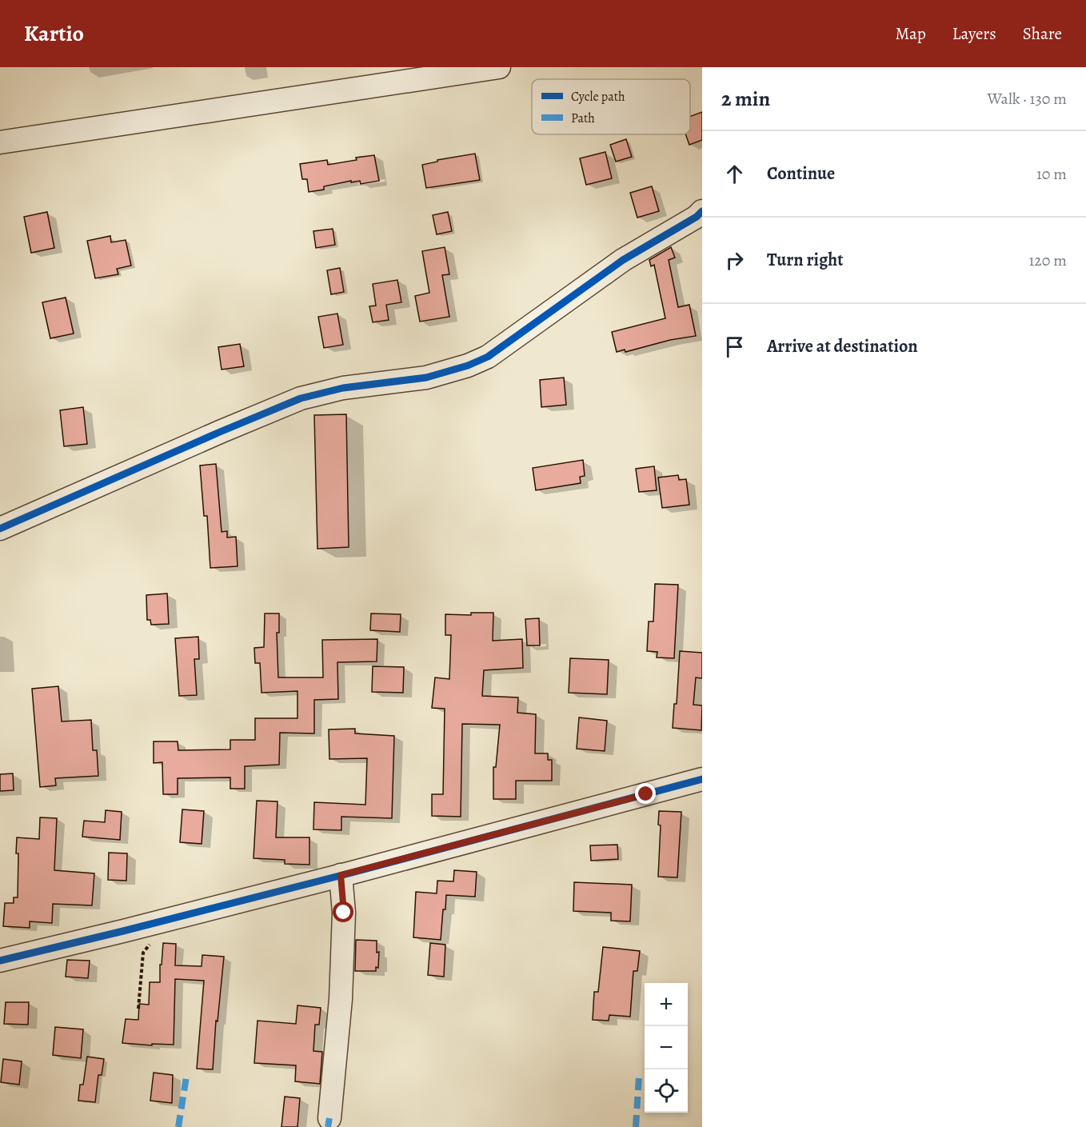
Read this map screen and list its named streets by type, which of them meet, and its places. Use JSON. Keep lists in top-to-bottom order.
{
  "legend": ["Cycle path", "Path"],
  "page": {
    "header": "Kartio",
    "nav": ["Map", "Layers", "Share"],
    "heading": ["2 min", "Walk · 130 m"],
    "list": [
      ["Continue", "10 m"],
      ["Turn right", "120 m"],
      "Arrive at destination"
    ],
    "map_buttons": ["+", "−"]
  }
}
